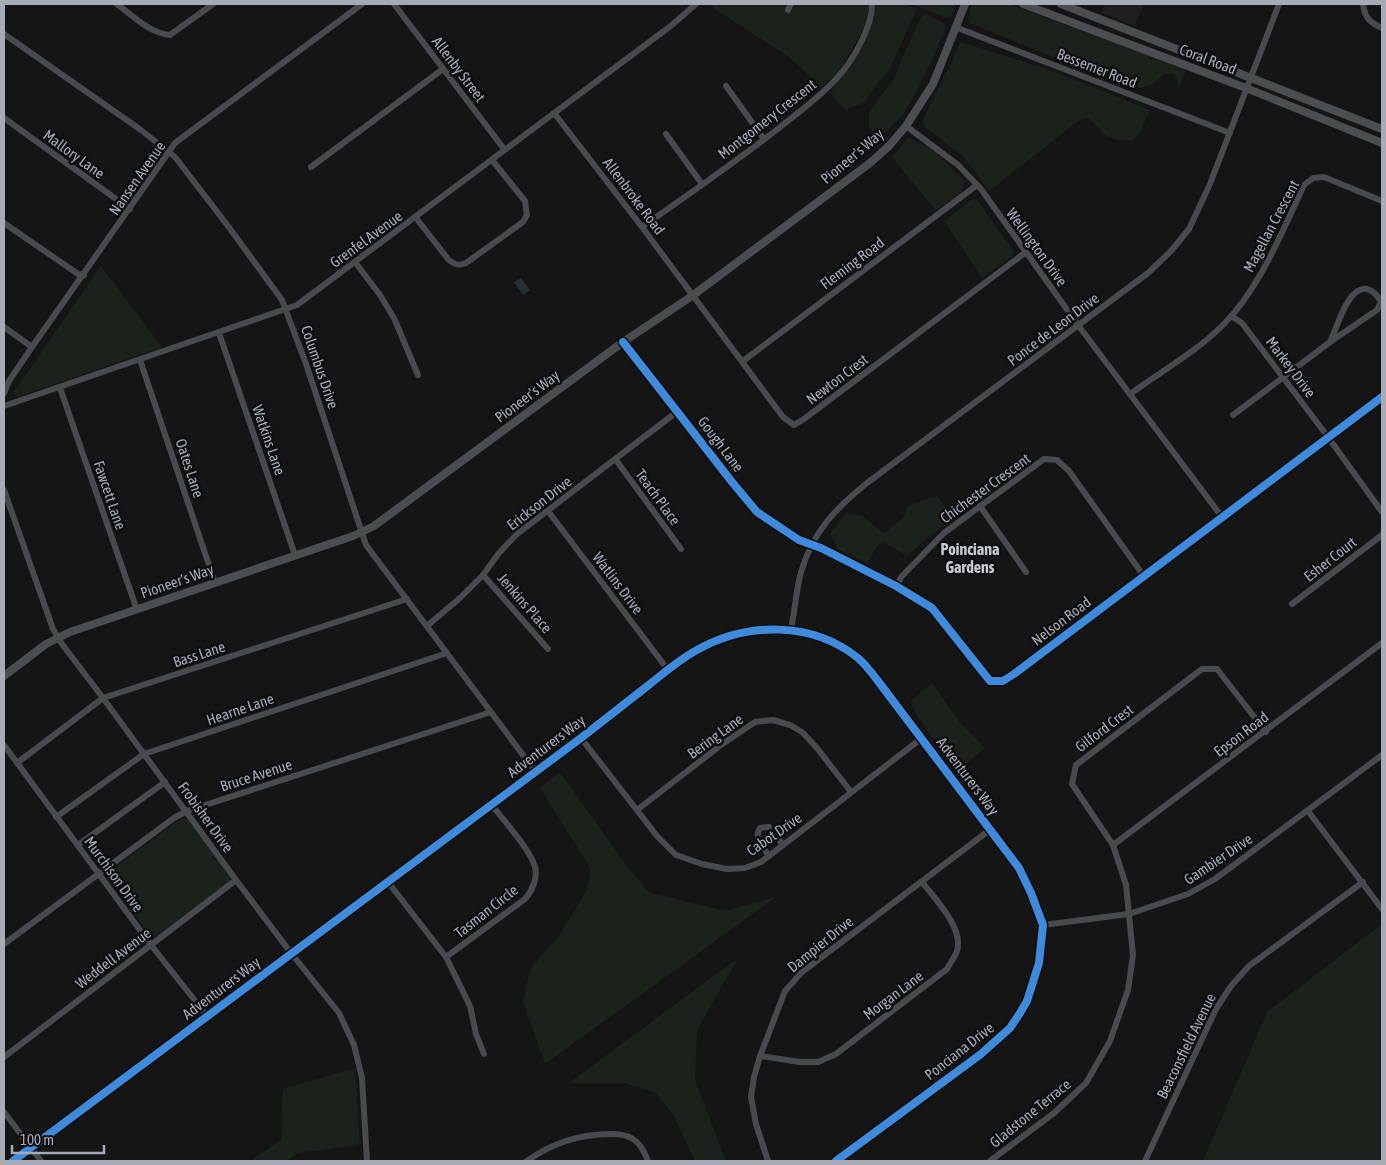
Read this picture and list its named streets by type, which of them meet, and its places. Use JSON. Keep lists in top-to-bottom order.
{
  "streets": {
    "main road": ["Coral Road", "Pioneer's Way"],
    "street": [
      "Bessemer Road",
      "Allenby Street",
      "Montgomery Crescent",
      "Mallory Lane",
      "Nansen Avenue",
      "Allenbroke Road",
      "Magellan Crescent",
      "Grenfel Avenue",
      "Wellington Drive",
      "Fleming Road",
      "Ponce de Leon Drive",
      "Columbus Drive",
      "Markey Drive",
      "Newton Crest",
      "Watkins Lane",
      "Gough Lane",
      "Oates Lane",
      "Chichester Crescent",
      "Fawcett Lane",
      "Teach Place",
      "Erickson Drive",
      "Esher Court",
      "Watlins Drive",
      "Jenkins Place",
      "Nelson Road",
      "Bass Lane",
      "Hearne Lane",
      "Gilford Crest",
      "Epson Road",
      "Bering Lane",
      "Adventurers Way",
      "Bruce Avenue",
      "Frobisher Drive",
      "Cabot Drive",
      "Gambier Drive",
      "Murchison Drive",
      "Tasman Circle",
      "Dampier Drive",
      "Weddell Avenue",
      "Morgan Lane",
      "Beaconsfield Avenue",
      "Ponciana Drive",
      "Gladstone Terrace"
    ]
  },
  "crossings": [
    ["Coral Road", "Ponce de Leon Drive"],
    ["Bessemer Road", "Pioneer's Way"],
    ["Bessemer Road", "Ponce de Leon Drive"],
    ["Allenby Street", "Grenfel Avenue"],
    ["Montgomery Crescent", "Allenbroke Road"],
    ["Mallory Lane", "Nansen Avenue"],
    ["Pioneer's Way", "Allenbroke Road"],
    ["Pioneer's Way", "Wellington Drive"],
    ["Pioneer's Way", "Columbus Drive"],
    ["Pioneer's Way", "Newton Crest"],
    ["Pioneer's Way", "Watkins Lane"],
    ["Pioneer's Way", "Gough Lane"],
    ["Pioneer's Way", "Oates Lane"],
    ["Pioneer's Way", "Fawcett Lane"],
    ["Pioneer's Way", "Frobisher Drive"],
    ["Nansen Avenue", "Columbus Drive"],
    ["Allenbroke Road", "Grenfel Avenue"],
    ["Allenbroke Road", "Newton Crest"],
    ["Magellan Crescent", "Wellington Drive"],
    ["Magellan Crescent", "Markey Drive"],
    ["Grenfel Avenue", "Columbus Drive"],
    ["Grenfel Avenue", "Watkins Lane"],
    ["Grenfel Avenue", "Oates Lane"],
    ["Grenfel Avenue", "Fawcett Lane"],
    ["Wellington Drive", "Fleming Road"],
    ["Wellington Drive", "Ponce de Leon Drive"],
    ["Wellington Drive", "Newton Crest"],
    ["Wellington Drive", "Nelson Road"],
    ["Fleming Road", "Newton Crest"],
    ["Ponce de Leon Drive", "Gough Lane"],
    ["Ponce de Leon Drive", "Nelson Road"],
    ["Ponce de Leon Drive", "Adventurers Way"],
    ["Columbus Drive", "Erickson Drive"],
    ["Columbus Drive", "Bass Lane"],
    ["Columbus Drive", "Hearne Lane"],
    ["Columbus Drive", "Adventurers Way"],
    ["Columbus Drive", "Bruce Avenue"],
    ["Markey Drive", "Nelson Road"],
    ["Gough Lane", "Erickson Drive"],
    ["Gough Lane", "Nelson Road"],
    ["Chichester Crescent", "Nelson Road"],
    ["Teach Place", "Erickson Drive"],
    ["Erickson Drive", "Watlins Drive"],
    ["Erickson Drive", "Jenkins Place"],
    ["Watlins Drive", "Adventurers Way"],
    ["Bass Lane", "Frobisher Drive"],
    ["Bass Lane", "Murchison Drive"],
    ["Hearne Lane", "Frobisher Drive"],
    ["Hearne Lane", "Murchison Drive"],
    ["Gilford Crest", "Epson Road"],
    ["Gilford Crest", "Gambier Drive"],
    ["Gilford Crest", "Gladstone Terrace"],
    ["Bering Lane", "Cabot Drive"],
    ["Adventurers Way", "Frobisher Drive"],
    ["Adventurers Way", "Cabot Drive"],
    ["Adventurers Way", "Gambier Drive"],
    ["Adventurers Way", "Murchison Drive"],
    ["Adventurers Way", "Tasman Circle"],
    ["Adventurers Way", "Dampier Drive"],
    ["Adventurers Way", "Ponciana Drive"],
    ["Bruce Avenue", "Frobisher Drive"],
    ["Bruce Avenue", "Murchison Drive"],
    ["Frobisher Drive", "Weddell Avenue"],
    ["Gambier Drive", "Ponciana Drive"],
    ["Gambier Drive", "Gladstone Terrace"],
    ["Murchison Drive", "Weddell Avenue"],
    ["Dampier Drive", "Morgan Lane"]
  ],
  "districts": ["Poinciana Gardens"],
  "scale_bar": "100 m"
}
